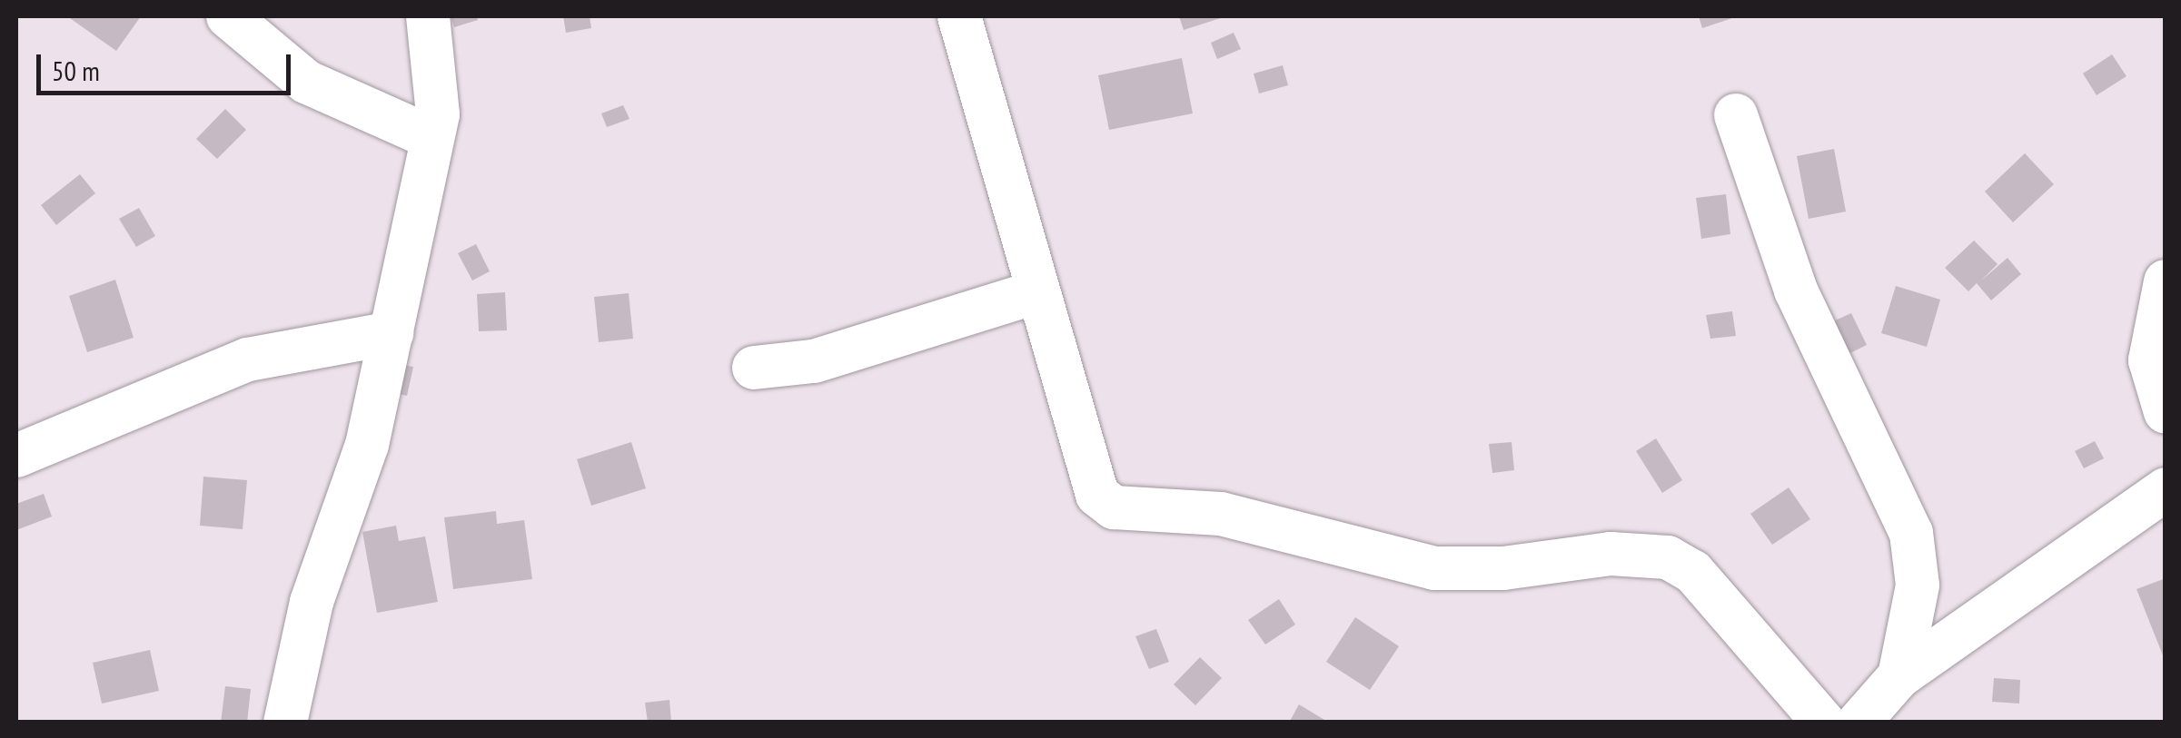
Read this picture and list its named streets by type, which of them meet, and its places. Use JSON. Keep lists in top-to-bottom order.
{
  "scale_bar": "50 m"
}
